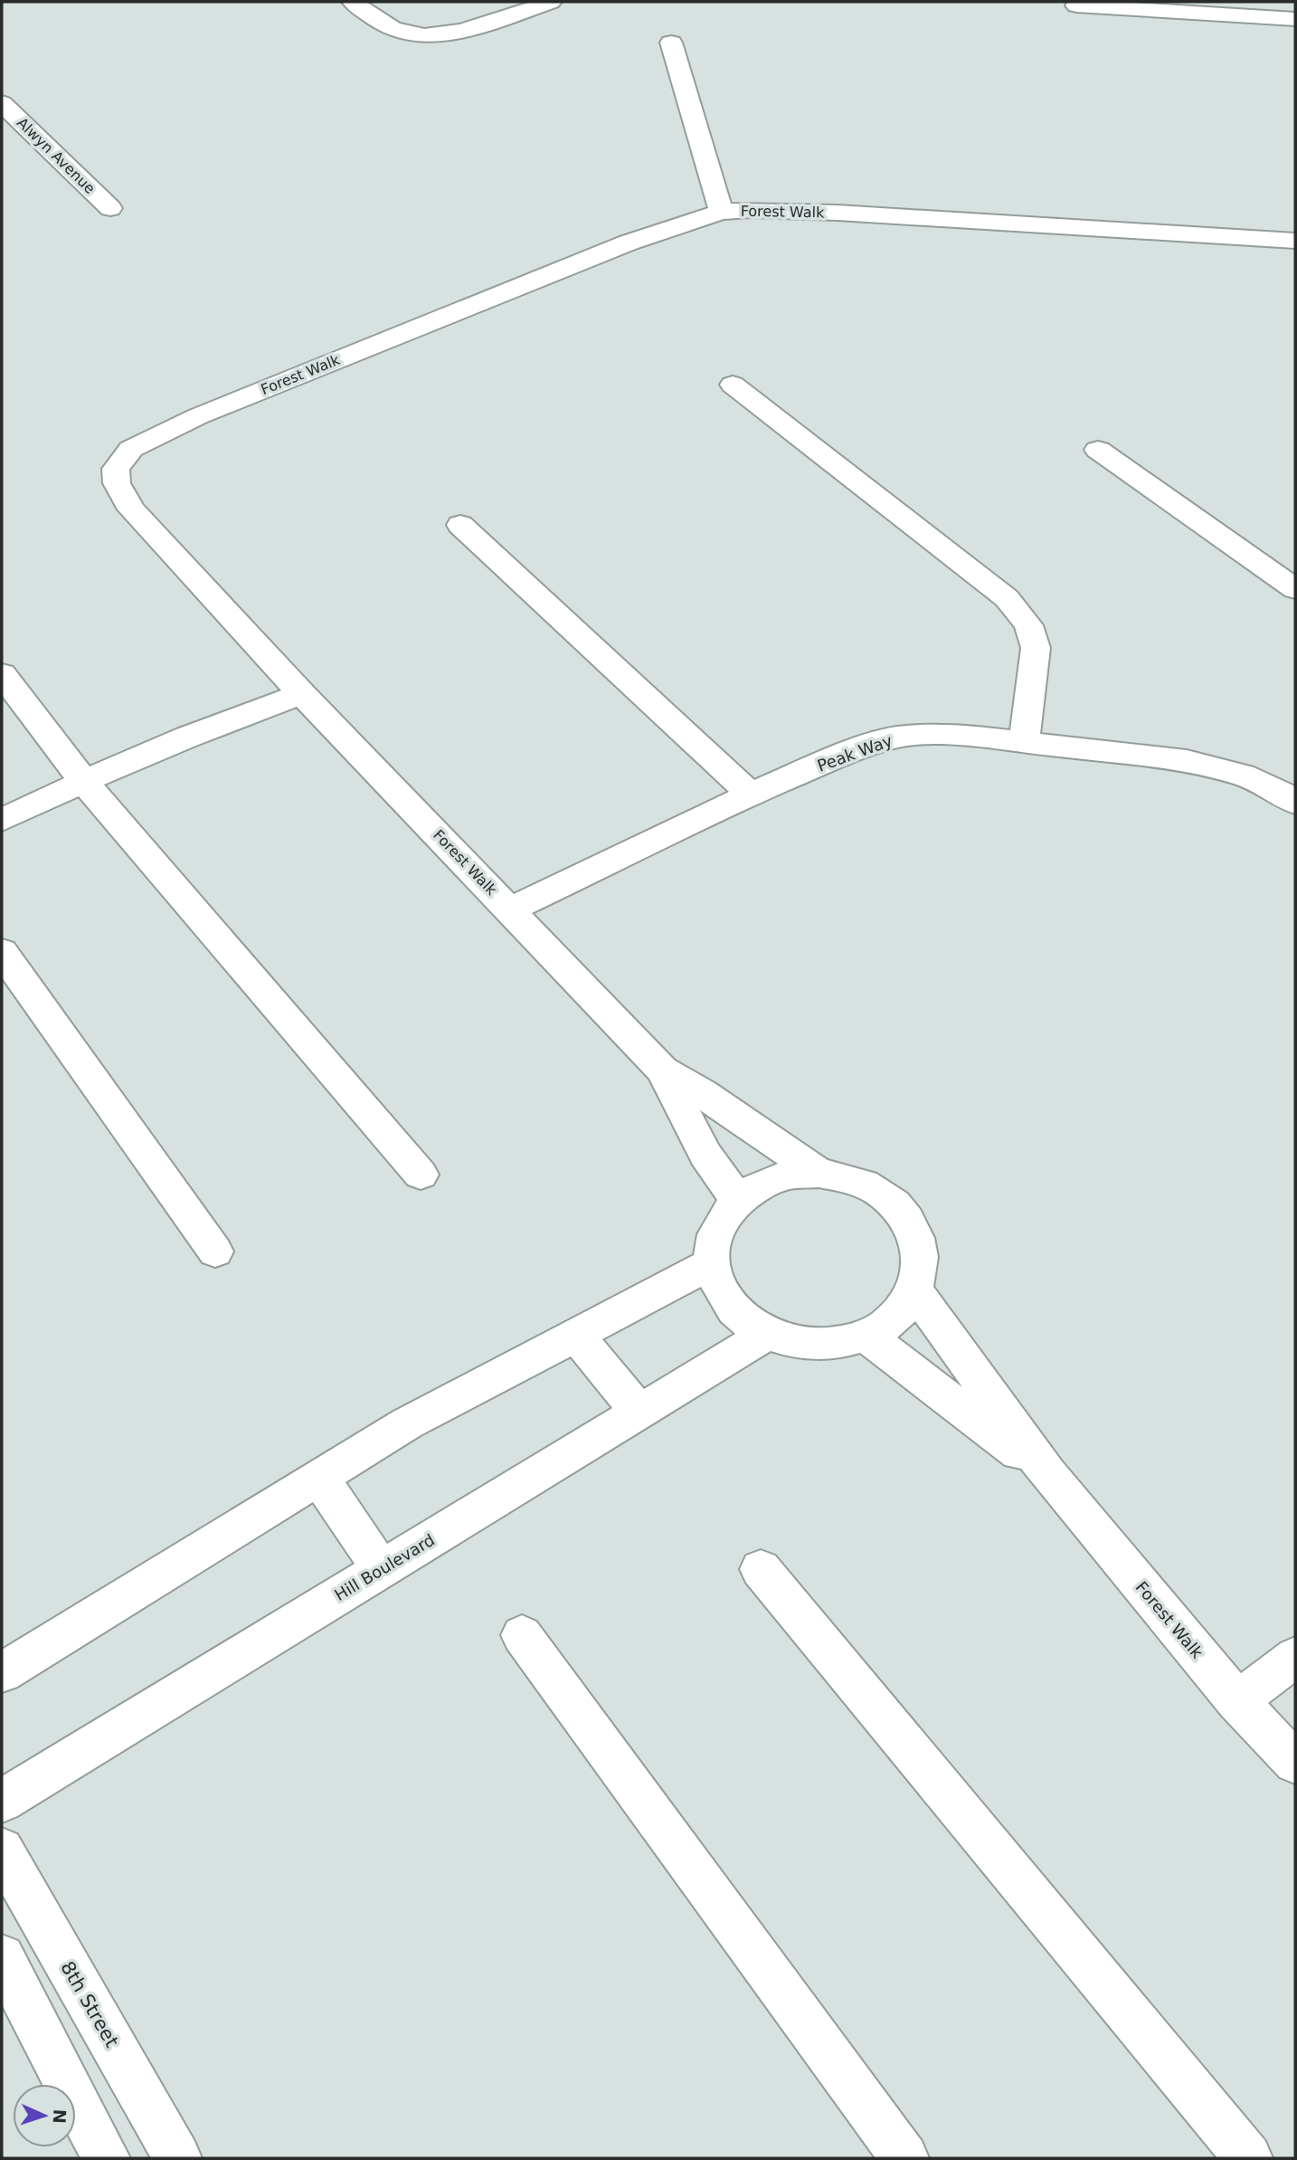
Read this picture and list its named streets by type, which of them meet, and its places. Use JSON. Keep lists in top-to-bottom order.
{
  "streets": {
    "street": [
      "Alwyn Avenue",
      "Forest Walk",
      "Peak Way",
      "Hill Boulevard",
      "8th Street"
    ]
  },
  "crossings": [
    ["Forest Walk", "Peak Way"],
    ["Forest Walk", "Hill Boulevard"]
  ],
  "north": "right"
}
